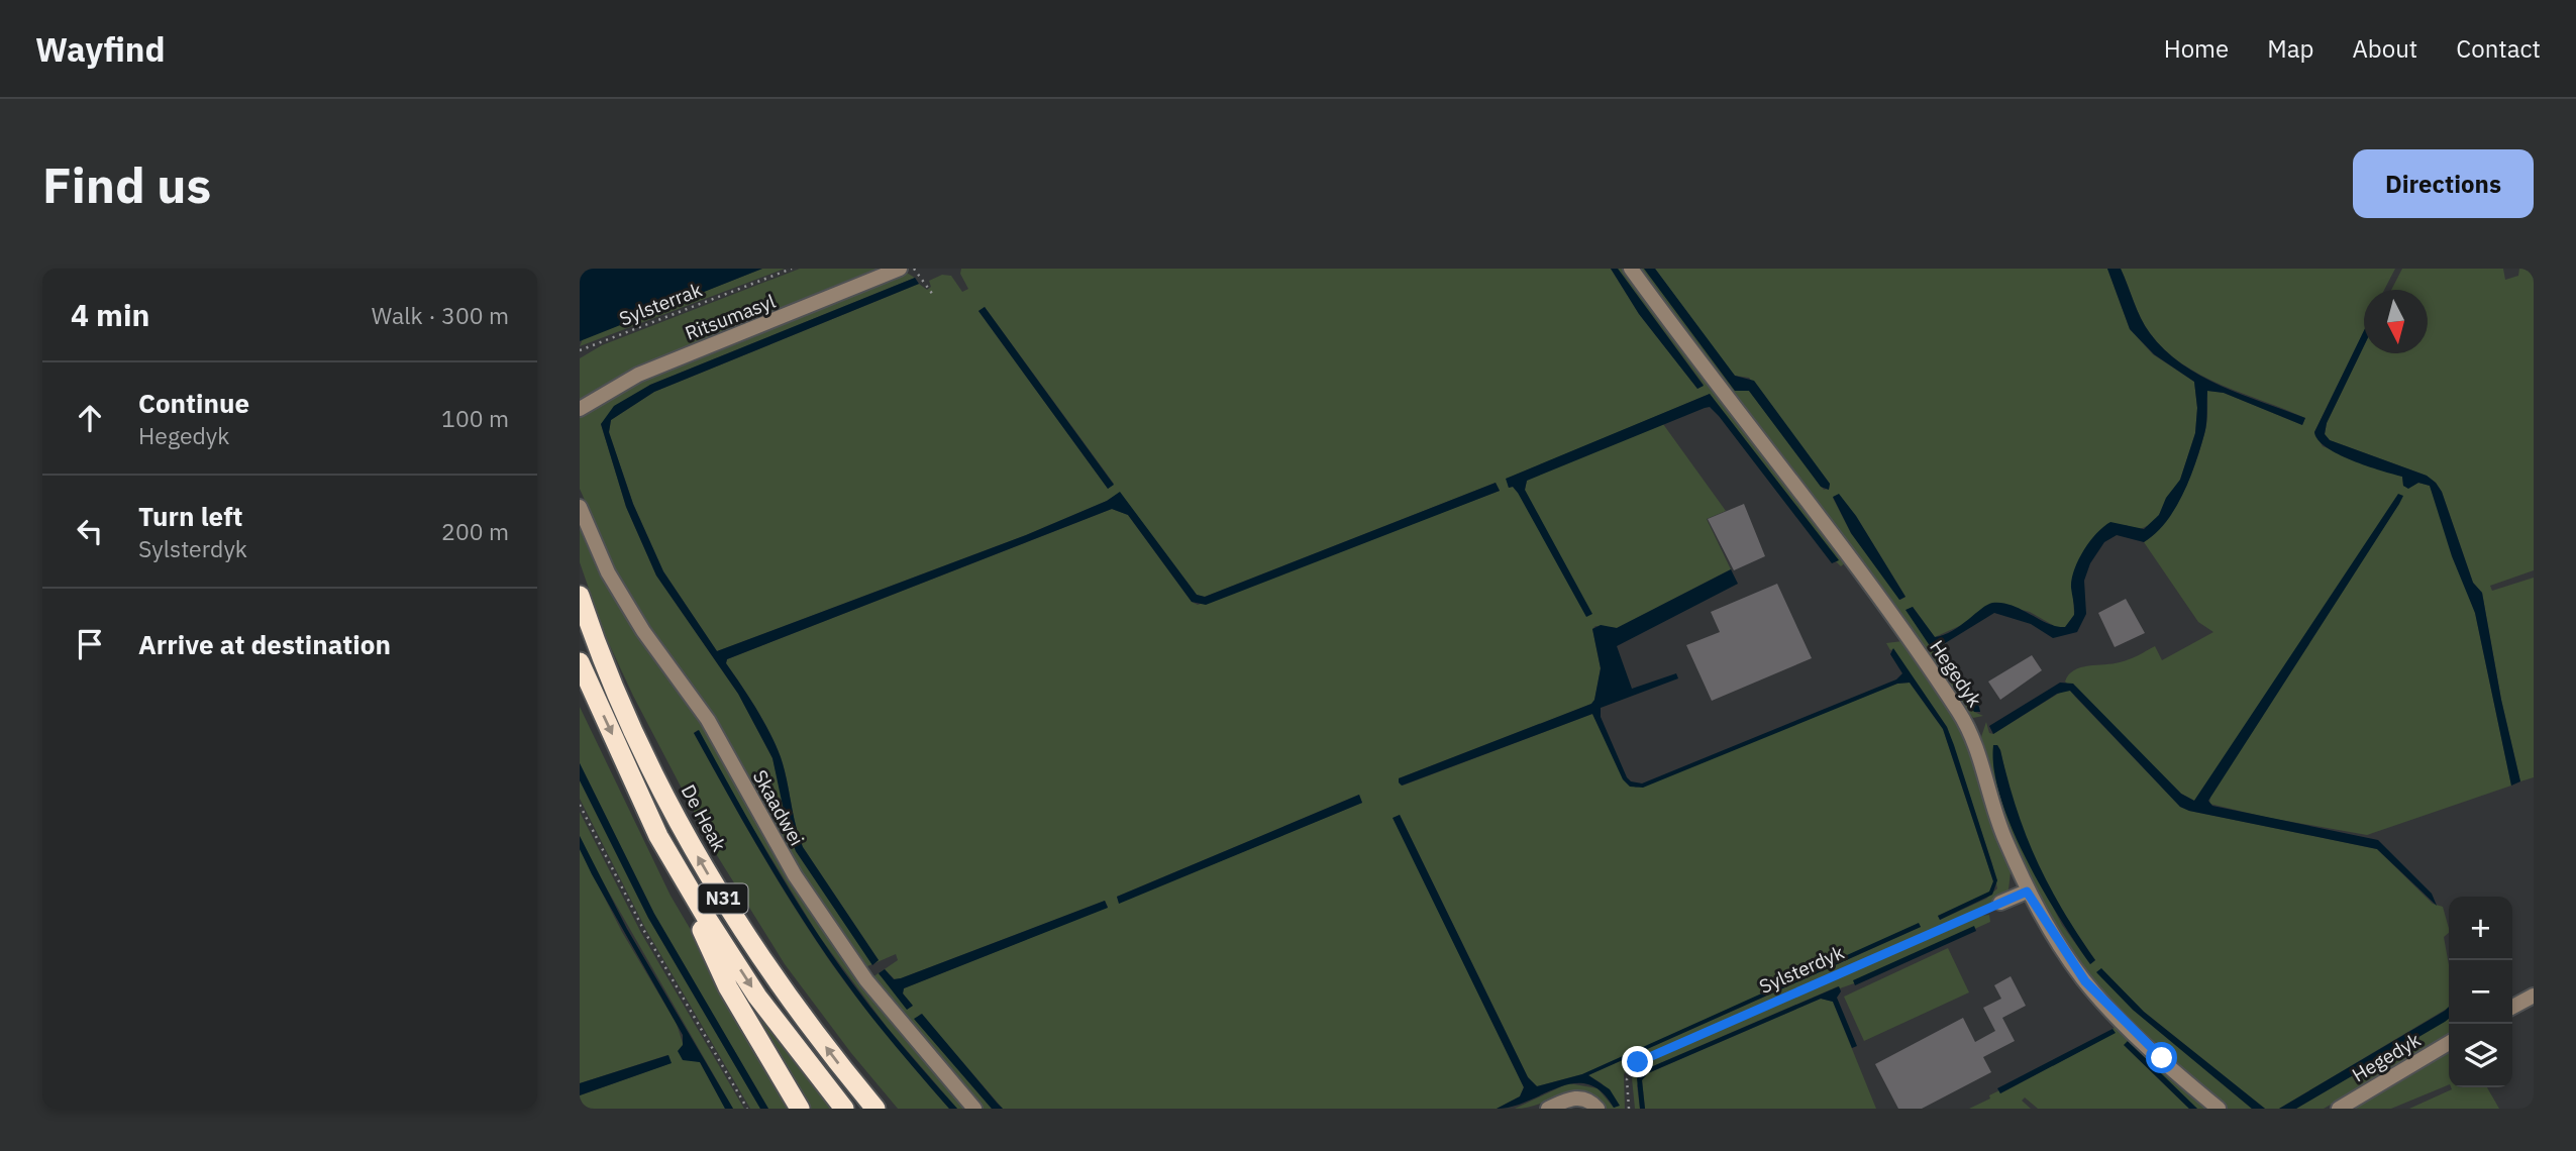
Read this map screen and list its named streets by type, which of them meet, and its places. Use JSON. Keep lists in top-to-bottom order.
{
  "streets": {
    "highway": ["De Heak", "N31"],
    "street": ["Ritsumasyl", "Hegedyk", "Skaadwei"],
    "path": ["Sylsterrak", "Sylsterdyk"]
  },
  "north": "bottom",
  "page": {
    "header": "Wayfind",
    "nav": [
      "Home",
      "Map",
      "About",
      "Contact"
    ],
    "buttons": "Directions",
    "title": "Find us",
    "heading": ["4 min", "Walk · 300 m"],
    "list": [
      ["Continue", "Hegedyk", "100 m"],
      ["Turn left", "Sylsterdyk", "200 m"],
      "Arrive at destination"
    ],
    "map_buttons": ["+", "−"]
  }
}
